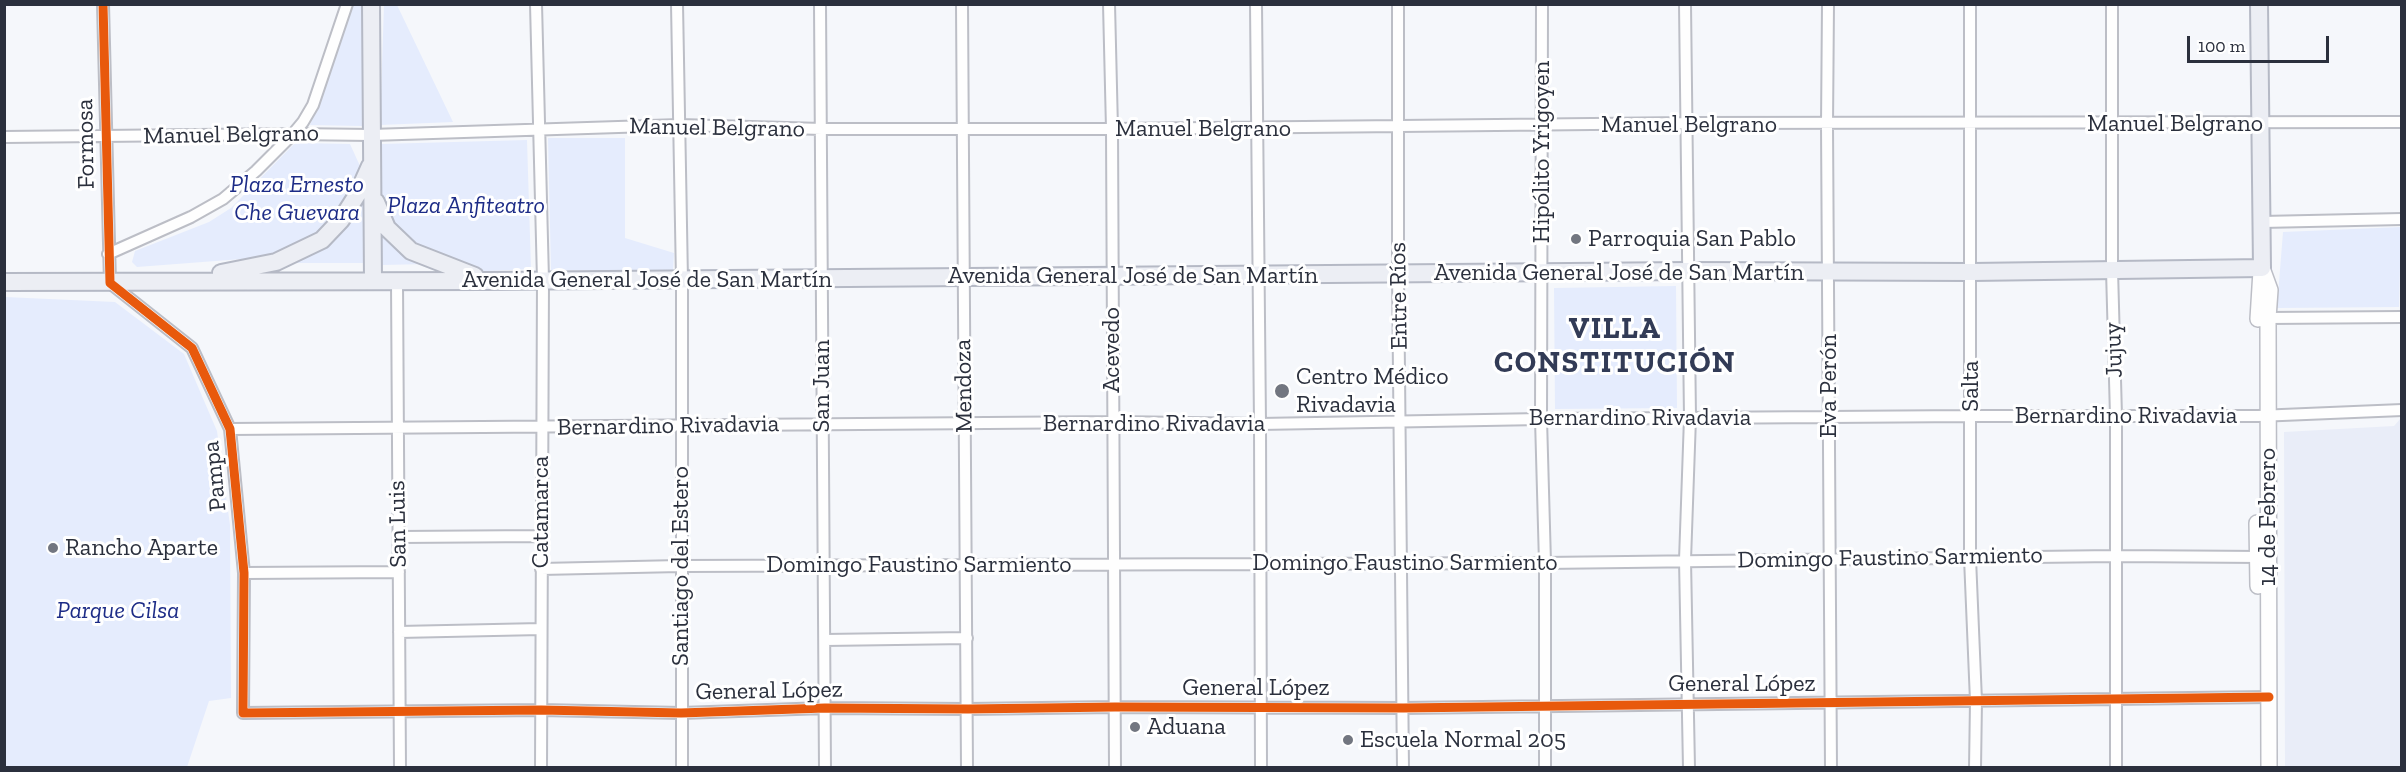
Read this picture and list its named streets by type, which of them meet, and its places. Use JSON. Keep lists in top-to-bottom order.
{
  "streets": {
    "main road": ["Avenida General José de San Martín", "14 de Febrero"],
    "street": [
      "Manuel Belgrano",
      "Formosa",
      "Hipólito Yrigoyen",
      "Entre Ríos",
      "Acevedo",
      "Jujuy",
      "San Juan",
      "Mendoza",
      "Eva Perón",
      "Salta",
      "Bernardino Rivadavia",
      "Pampa",
      "Catamarca",
      "San Luis",
      "Domingo Faustino Sarmiento",
      "Santiago del Estero",
      "General López"
    ]
  },
  "crossings": [
    ["Manuel Belgrano", "Formosa"],
    ["Manuel Belgrano", "Hipólito Yrigoyen"],
    ["Manuel Belgrano", "Entre Ríos"],
    ["Manuel Belgrano", "Acevedo"],
    ["Manuel Belgrano", "Jujuy"],
    ["Manuel Belgrano", "San Juan"],
    ["Manuel Belgrano", "Mendoza"],
    ["Manuel Belgrano", "Eva Perón"],
    ["Manuel Belgrano", "Salta"],
    ["Manuel Belgrano", "Catamarca"],
    ["Manuel Belgrano", "14 de Febrero"],
    ["Manuel Belgrano", "Santiago del Estero"],
    ["Formosa", "Avenida General José de San Martín"],
    ["Formosa", "Pampa"],
    ["Hipólito Yrigoyen", "Avenida General José de San Martín"],
    ["Hipólito Yrigoyen", "Bernardino Rivadavia"],
    ["Hipólito Yrigoyen", "Domingo Faustino Sarmiento"],
    ["Hipólito Yrigoyen", "General López"],
    ["Avenida General José de San Martín", "Entre Ríos"],
    ["Avenida General José de San Martín", "Acevedo"],
    ["Avenida General José de San Martín", "Jujuy"],
    ["Avenida General José de San Martín", "San Juan"],
    ["Avenida General José de San Martín", "Mendoza"],
    ["Avenida General José de San Martín", "Eva Perón"],
    ["Avenida General José de San Martín", "Salta"],
    ["Avenida General José de San Martín", "Pampa"],
    ["Avenida General José de San Martín", "Catamarca"],
    ["Avenida General José de San Martín", "14 de Febrero"],
    ["Avenida General José de San Martín", "San Luis"],
    ["Avenida General José de San Martín", "Santiago del Estero"],
    ["Entre Ríos", "Bernardino Rivadavia"],
    ["Entre Ríos", "Domingo Faustino Sarmiento"],
    ["Entre Ríos", "General López"],
    ["Acevedo", "Bernardino Rivadavia"],
    ["Acevedo", "Domingo Faustino Sarmiento"],
    ["Acevedo", "General López"],
    ["Jujuy", "Bernardino Rivadavia"],
    ["Jujuy", "Domingo Faustino Sarmiento"],
    ["Jujuy", "General López"],
    ["San Juan", "Bernardino Rivadavia"],
    ["San Juan", "Domingo Faustino Sarmiento"],
    ["San Juan", "General López"],
    ["Mendoza", "Bernardino Rivadavia"],
    ["Mendoza", "Domingo Faustino Sarmiento"],
    ["Mendoza", "General López"],
    ["Eva Perón", "Bernardino Rivadavia"],
    ["Eva Perón", "Domingo Faustino Sarmiento"],
    ["Eva Perón", "General López"],
    ["Salta", "Bernardino Rivadavia"],
    ["Salta", "Domingo Faustino Sarmiento"],
    ["Salta", "General López"],
    ["Bernardino Rivadavia", "Pampa"],
    ["Bernardino Rivadavia", "Catamarca"],
    ["Bernardino Rivadavia", "14 de Febrero"],
    ["Bernardino Rivadavia", "San Luis"],
    ["Bernardino Rivadavia", "Santiago del Estero"],
    ["Pampa", "General López"],
    ["Catamarca", "Domingo Faustino Sarmiento"],
    ["Catamarca", "General López"],
    ["14 de Febrero", "Domingo Faustino Sarmiento"],
    ["14 de Febrero", "General López"],
    ["San Luis", "General López"],
    ["Domingo Faustino Sarmiento", "Santiago del Estero"],
    ["Santiago del Estero", "General López"]
  ],
  "districts": ["VILLA CONSTITUCIÓN"],
  "parks": ["Plaza Ernesto Che Guevara", "Plaza Anfiteatro", "Parque Cilsa"],
  "places": [
    "Parroquia San Pablo",
    "Centro Médico Rivadavia",
    "Rancho Aparte",
    "Aduana",
    "Escuela Normal 205"
  ],
  "scale_bar": "100 m"
}
